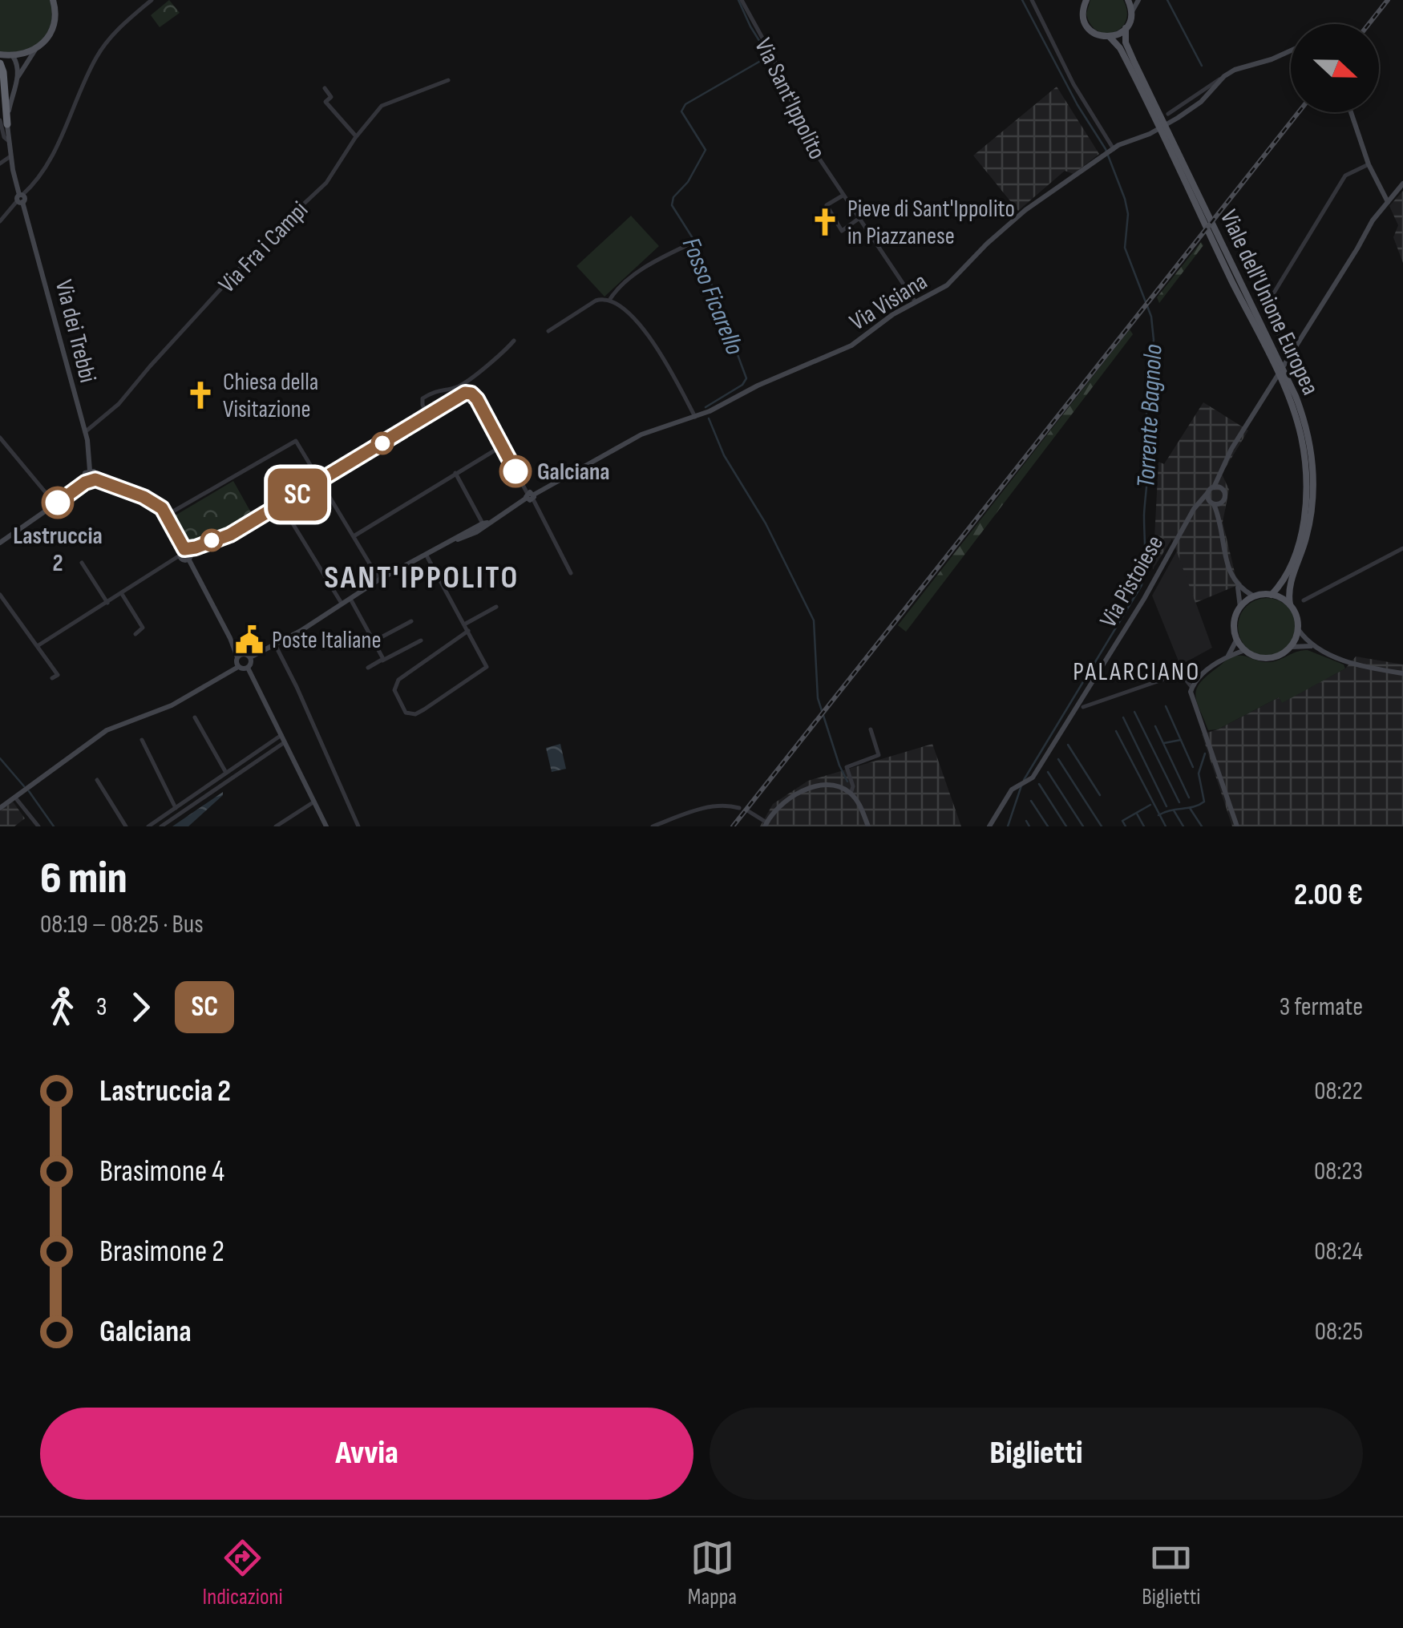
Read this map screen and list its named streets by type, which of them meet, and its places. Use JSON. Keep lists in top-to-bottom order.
{
  "streets": {
    "main road": ["Viale dell'Unione Europea"],
    "street": [
      "Via Sant'Ippolito",
      "Via Fra i Campi",
      "Via Visiana",
      "Via dei Trebbi",
      "Via Pistoiese"
    ]
  },
  "crossings": [
    ["Via Fra i Campi", "Via dei Trebbi"]
  ],
  "districts": ["SANT'IPPOLITO", "PALARCIANO"],
  "water": ["Fosso Ficarello", "Torrente Bagnolo"],
  "places": {
    "church": ["Pieve di Sant'Ippolito in Piazzanese", "Chiesa della Visitazione"],
    "other": ["Galciana", "Lastruccia 2"],
    "public building": ["Poste Italiane"]
  },
  "lines": ["bus line SC"],
  "north": "right",
  "page": {
    "on_map": "SC",
    "heading": ["6 min", "08:19 – 08:25 · Bus", "2.00 €"],
    "legs": ["3", "SC", "3 fermate"],
    "list": [
      {
        "name": "Lastruccia 2",
        "value": "08:22"
      },
      {
        "name": "Brasimone 4",
        "value": "08:23"
      },
      {
        "name": "Brasimone 2",
        "value": "08:24"
      },
      {
        "name": "Galciana",
        "value": "08:25"
      }
    ],
    "buttons": ["Avvia", "Biglietti"],
    "tabs": ["Indicazioni", "Mappa", "Biglietti"]
  }
}
